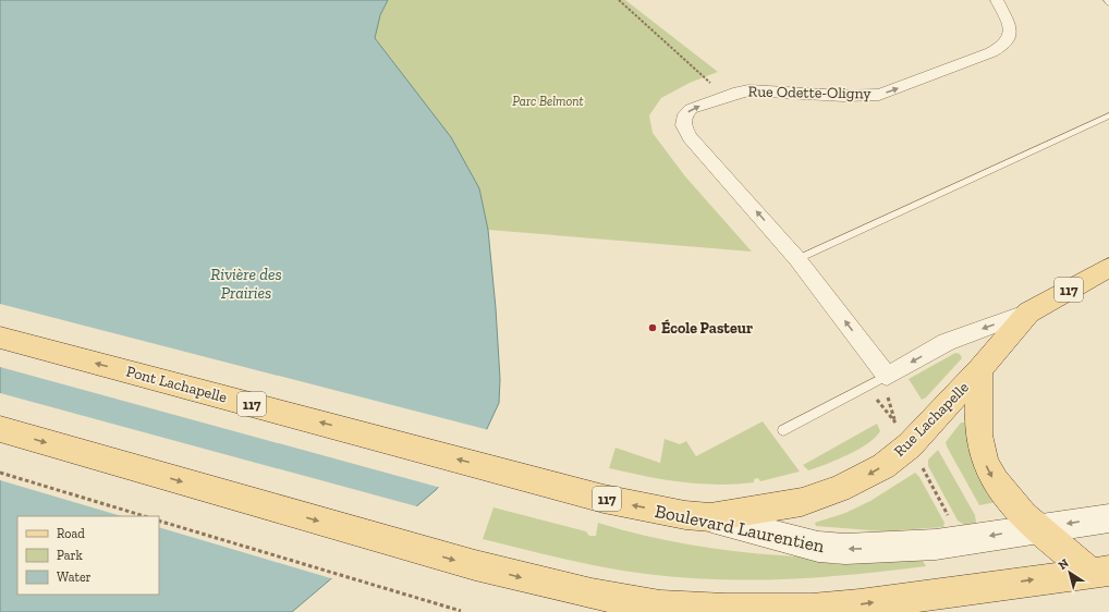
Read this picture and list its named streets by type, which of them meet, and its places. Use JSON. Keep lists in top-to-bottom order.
{
  "streets": {
    "main road": [
      "117",
      "Pont Lachapelle",
      "Rue Lachapelle",
      "Boulevard Laurentien"
    ],
    "street": ["Rue Odette-Oligny"]
  },
  "crossings": [
    ["Rue Odette-Oligny", "Rue Lachapelle"],
    ["Pont Lachapelle", "Boulevard Laurentien"],
    ["Rue Lachapelle", "Boulevard Laurentien"]
  ],
  "one_way": ["Rue Lachapelle"],
  "water": ["Rivière des Prairies"],
  "parks": ["Parc Belmont"],
  "places": ["École Pasteur"],
  "legend": ["Road", "Park", "Water"],
  "north": "top left"
}
